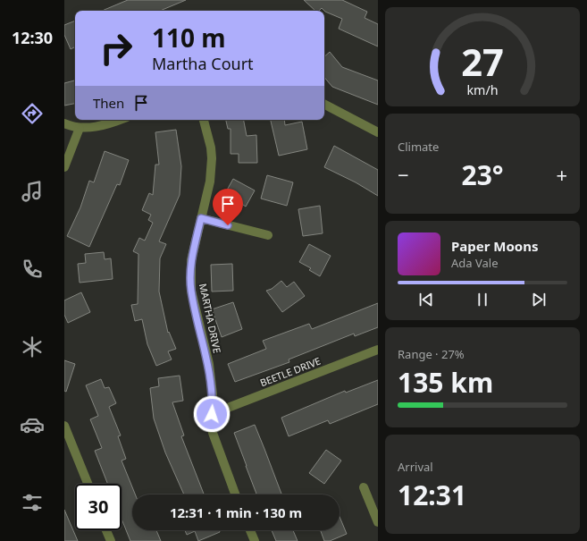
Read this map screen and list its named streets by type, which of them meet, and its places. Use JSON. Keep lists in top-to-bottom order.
{
  "streets": {
    "street": ["MARTHA DRIVE", "BEETLE DRIVE"]
  },
  "crossings": [
    ["MARTHA DRIVE", "BEETLE DRIVE"]
  ],
  "page": {
    "tabs": "12:30",
    "turn": ["110 m", "Martha Court"],
    "then": "Then",
    "tile": [
      "Climate",
      ["Range · 27%", "135 km"],
      ["Arrival", "12:31"]
    ],
    "heat": ["−", "23°", "+"],
    "song": ["Paper Moons", "Ada Vale"],
    "limit": "30",
    "trip": "12:31 · 1 min · 130 m",
    "gauge": ["27", "km/h"]
  }
}
